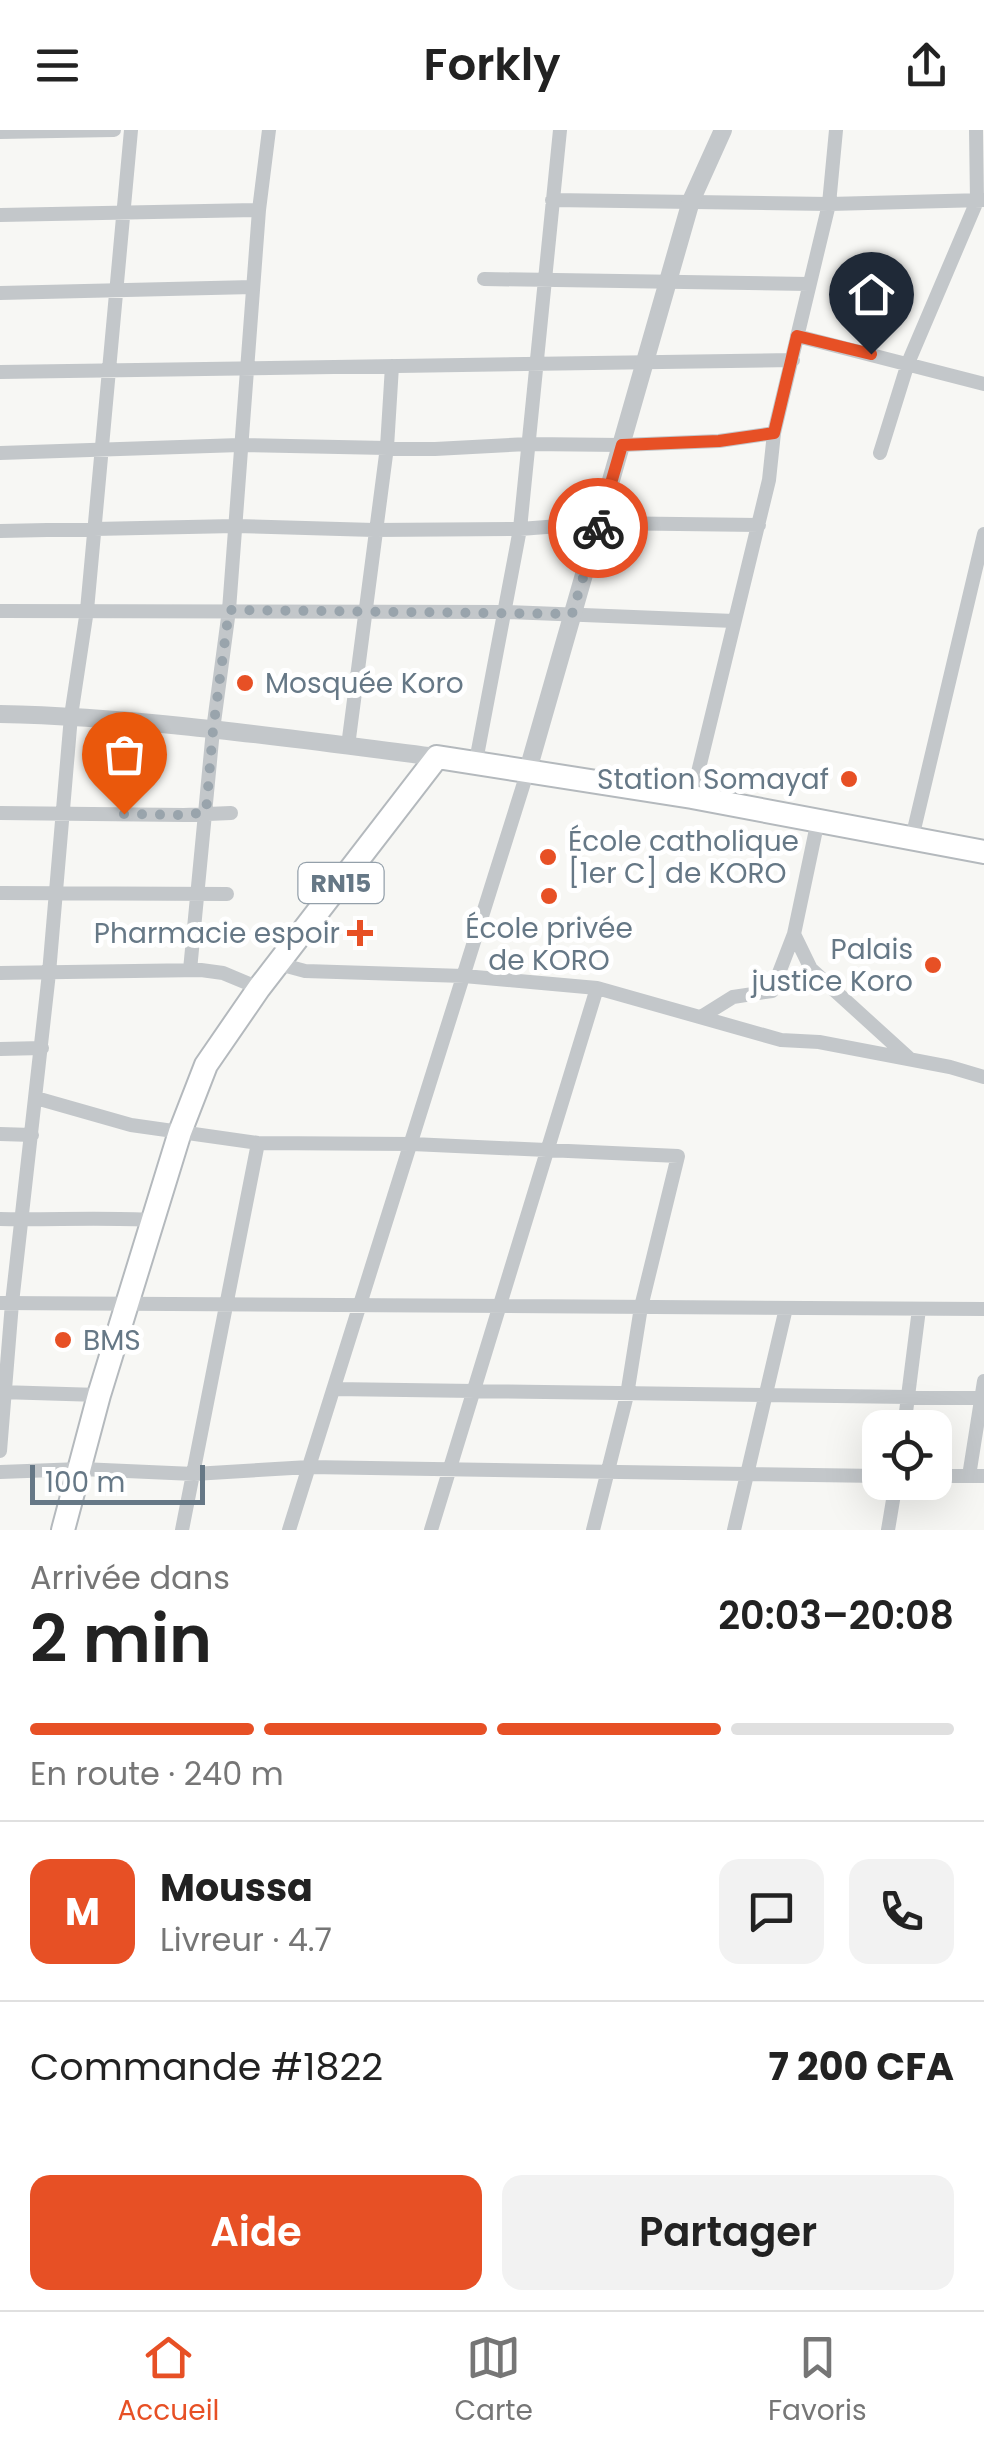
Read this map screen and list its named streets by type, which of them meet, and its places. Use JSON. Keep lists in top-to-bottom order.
{
  "streets": {
    "main road": ["RN15"]
  },
  "places": {
    "other": [
      "Mosquée Koro",
      "Station Somayaf",
      "École catholique [1er C] de KORO",
      "École privée de KORO",
      "Palais justice Koro",
      "BMS"
    ],
    "health": ["Pharmacie espoir"]
  },
  "scale_bar": "100 m",
  "page": {
    "header": "Forkly",
    "scale": "100 m",
    "heading": ["2 min", "Arrivée dans", "20:03–20:08"],
    "panel": [
      "Moussa",
      "Livreur · 4.7",
      "Commande #1822",
      "7 200 CFA"
    ],
    "bar": "En route · 240 m",
    "round": "M",
    "buttons": ["Aide", "Partager"],
    "tabs": ["Accueil", "Carte", "Favoris"]
  }
}
